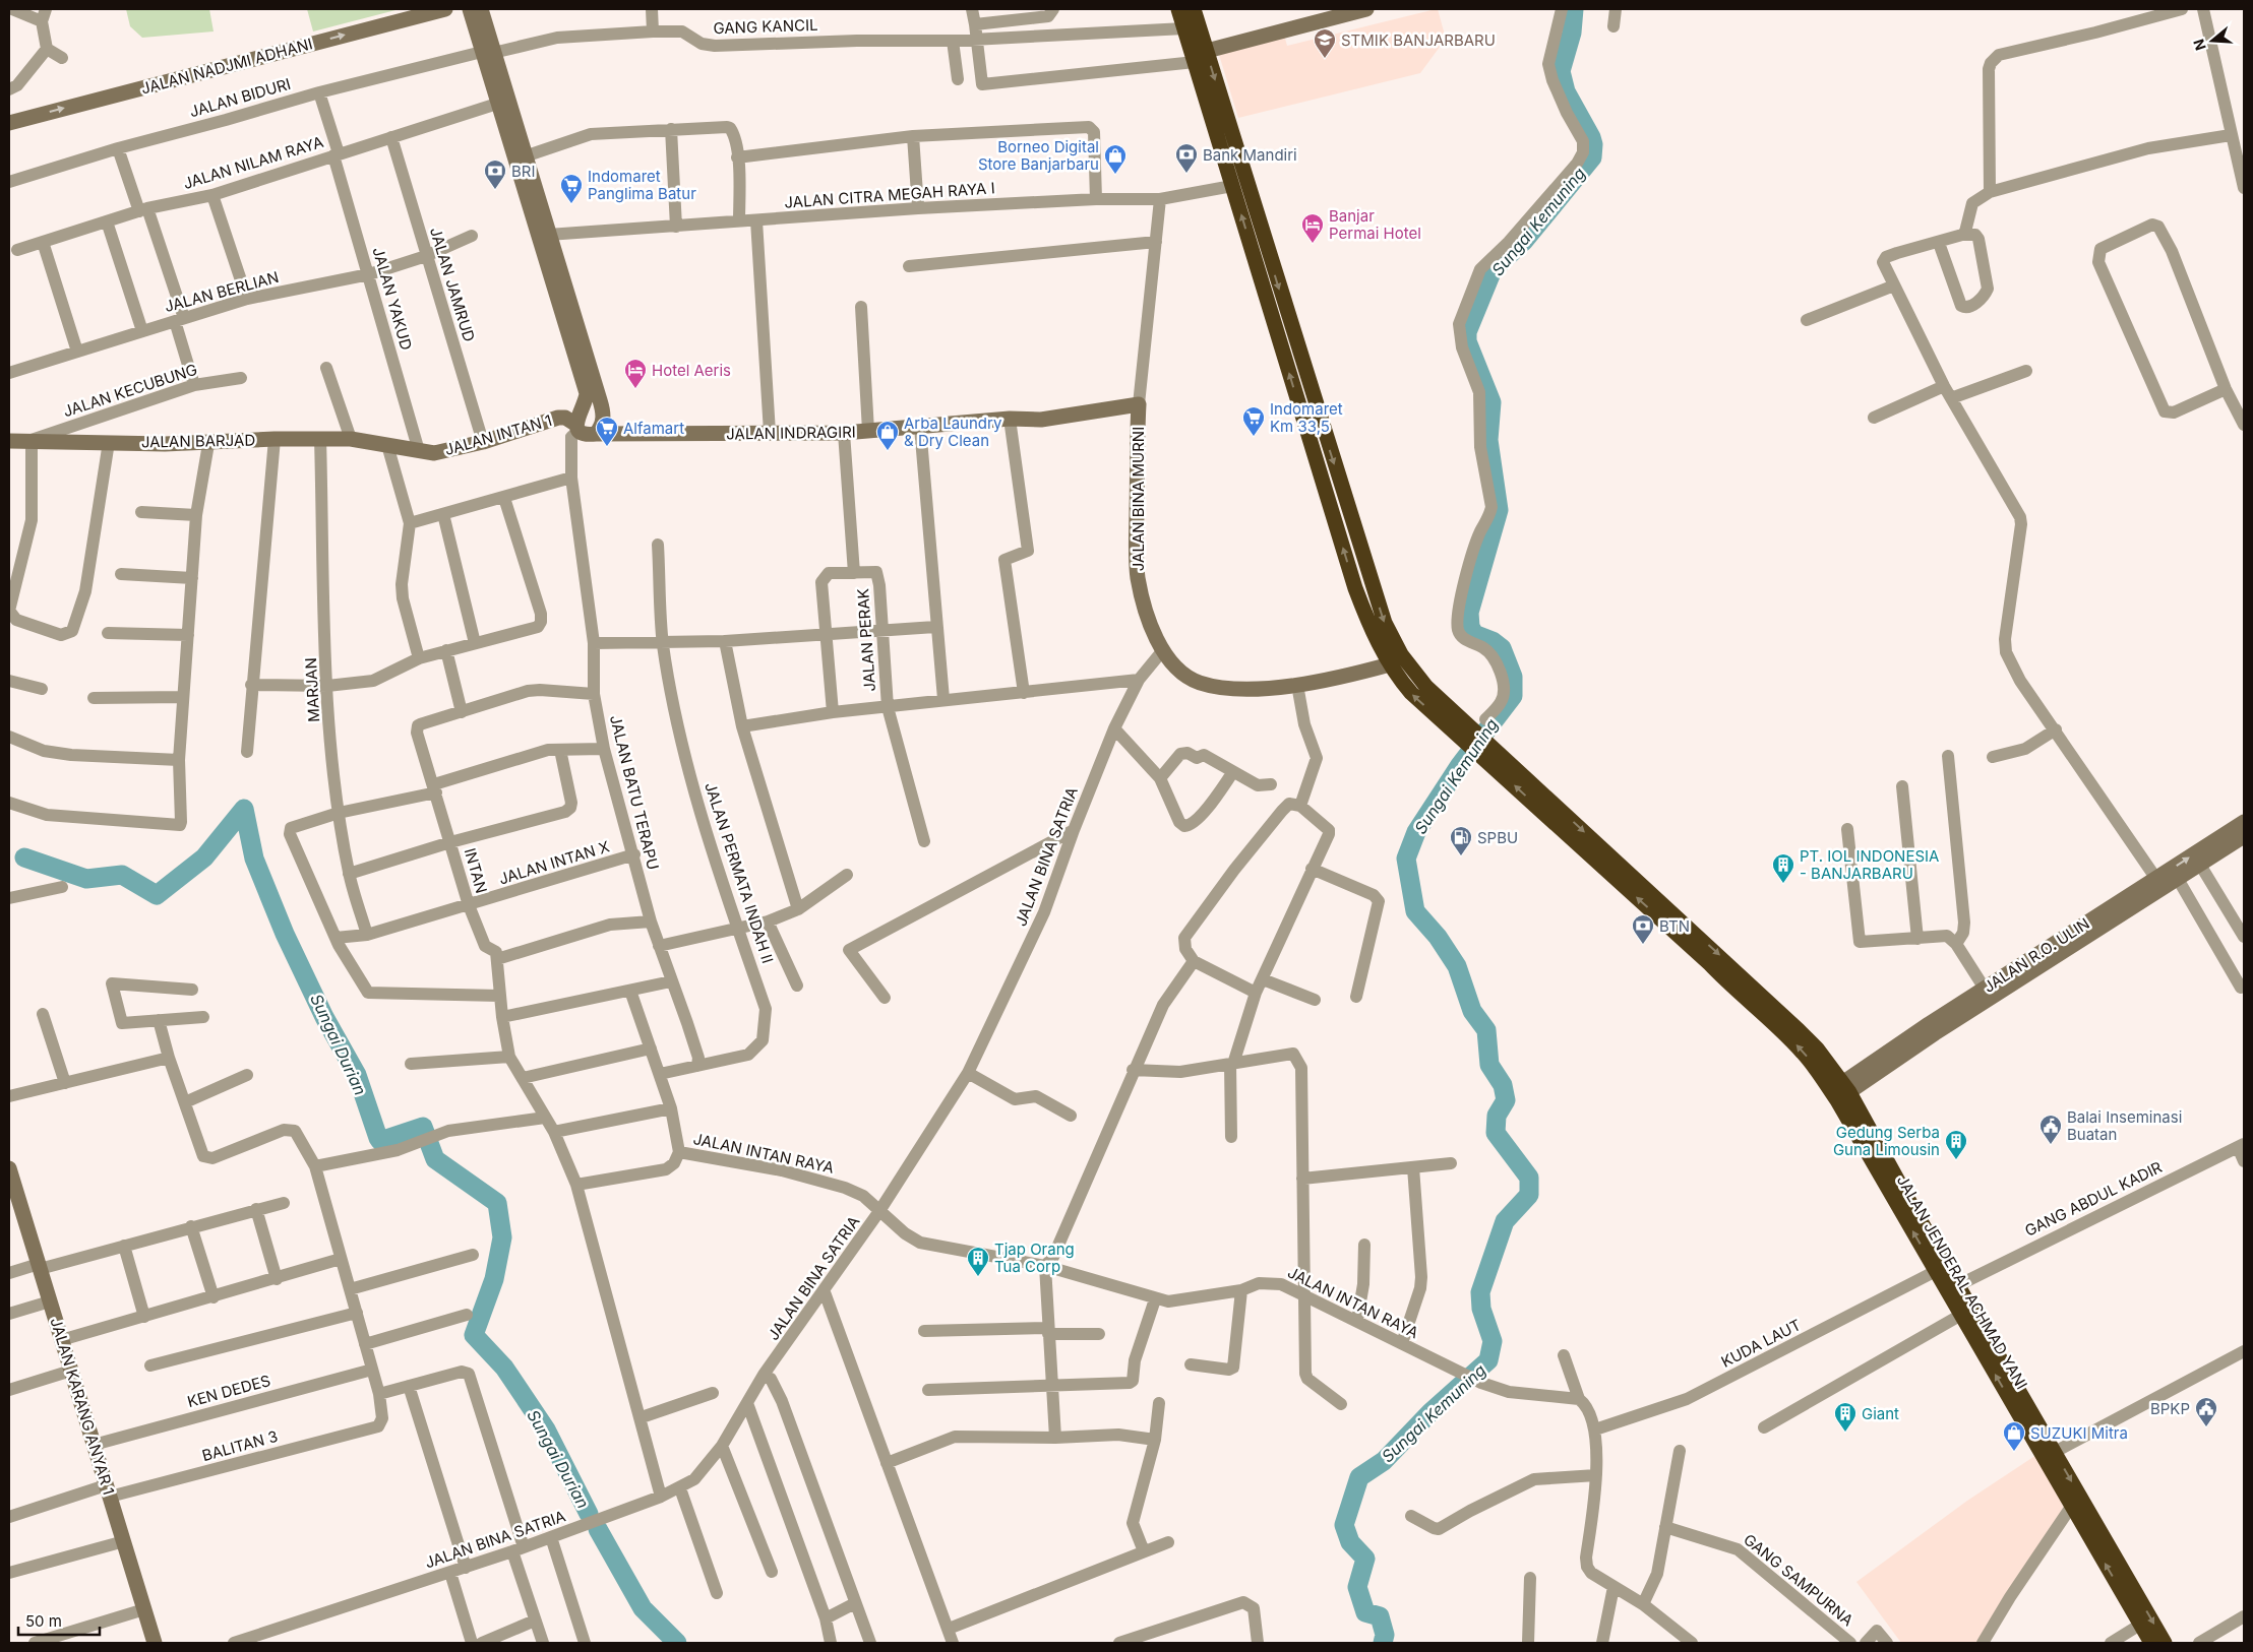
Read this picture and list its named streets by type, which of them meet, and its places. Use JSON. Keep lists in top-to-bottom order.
{
  "streets": {
    "highway": ["JALAN JENDERAL ACHMAD YANI"],
    "main road": [
      "JALAN NADJMI ADHANI",
      "JALAN INDRAGIRI",
      "JALAN INTAN 1",
      "JALAN BARJAD",
      "JALAN BINA MURNI",
      "JALAN R.O. ULIN",
      "JALAN KARANG ANYAR 1"
    ],
    "street": [
      "GANG KANCIL",
      "JALAN BIDURI",
      "JALAN NILAM RAYA",
      "JALAN CITRA MEGAH RAYA I",
      "JALAN JAMRUD",
      "JALAN BERLIAN",
      "JALAN YAKUD",
      "JALAN KECUBUNG",
      "JALAN PERAK",
      "MARJAN",
      "JALAN BATU TERAPU",
      "JALAN BINA SATRIA",
      "JALAN INTAN X",
      "INTAN",
      "JALAN PERMATA INDAH II",
      "JALAN INTAN RAYA",
      "GANG ABDUL KADIR",
      "KUDA LAUT",
      "KEN DEDES",
      "BALITAN 3",
      "GANG SAMPURNA"
    ]
  },
  "crossings": [
    ["GANG KANCIL", "JALAN BIDURI"],
    ["GANG KANCIL", "JALAN JENDERAL ACHMAD YANI"],
    ["JALAN BIDURI", "JALAN YAKUD"],
    ["JALAN NILAM RAYA", "JALAN JAMRUD"],
    ["JALAN NILAM RAYA", "JALAN YAKUD"],
    ["JALAN CITRA MEGAH RAYA I", "JALAN JENDERAL ACHMAD YANI"],
    ["JALAN JAMRUD", "JALAN BERLIAN"],
    ["JALAN JAMRUD", "JALAN INTAN 1"],
    ["JALAN BERLIAN", "JALAN YAKUD"],
    ["JALAN YAKUD", "JALAN INTAN 1"],
    ["JALAN KECUBUNG", "JALAN BARJAD"],
    ["JALAN INDRAGIRI", "JALAN INTAN 1"],
    ["JALAN INDRAGIRI", "JALAN BINA MURNI"],
    ["JALAN INTAN 1", "JALAN BARJAD"],
    ["JALAN INTAN 1", "JALAN BATU TERAPU"],
    ["JALAN BARJAD", "MARJAN"],
    ["JALAN BINA MURNI", "JALAN BINA SATRIA"],
    ["JALAN BINA MURNI", "JALAN JENDERAL ACHMAD YANI"],
    ["MARJAN", "JALAN INTAN X"],
    ["JALAN BATU TERAPU", "JALAN INTAN X"],
    ["JALAN BATU TERAPU", "INTAN"],
    ["JALAN BATU TERAPU", "JALAN PERMATA INDAH II"],
    ["JALAN BINA SATRIA", "JALAN INTAN RAYA"],
    ["JALAN INTAN X", "INTAN"],
    ["JALAN R.O. ULIN", "JALAN JENDERAL ACHMAD YANI"],
    ["GANG ABDUL KADIR", "JALAN JENDERAL ACHMAD YANI"],
    ["JALAN JENDERAL ACHMAD YANI", "KUDA LAUT"],
    ["KEN DEDES", "JALAN KARANG ANYAR 1"],
    ["JALAN KARANG ANYAR 1", "BALITAN 3"]
  ],
  "one_way": ["JALAN NADJMI ADHANI"],
  "water": ["Sungai Kemuning", "Sungai Durian"],
  "places": {
    "school or university": ["STMIK BANJARBARU"],
    "bank": ["Bank Mandiri", "BRI", "BTN"],
    "shop": ["Borneo Digital Store Banjarbaru", "Arba Laundry & Dry Clean", "SUZUKI Mitra"],
    "supermarket": ["Indomaret Panglima Batur", "Indomaret Km 33,5", "Alfamart"],
    "hotel": ["Banjar Permai Hotel", "Hotel Aeris"],
    "fuel station": ["SPBU"],
    "building": [
      "PT. IOL INDONESIA - BANJARBARU",
      "Gedung Serba Guna Limousin",
      "Tjap Orang Tua Corp",
      "Giant"
    ],
    "public building": ["Balai Inseminasi Buatan", "BPKP"]
  },
  "scale_bar": "50 m",
  "north": "left"
}
